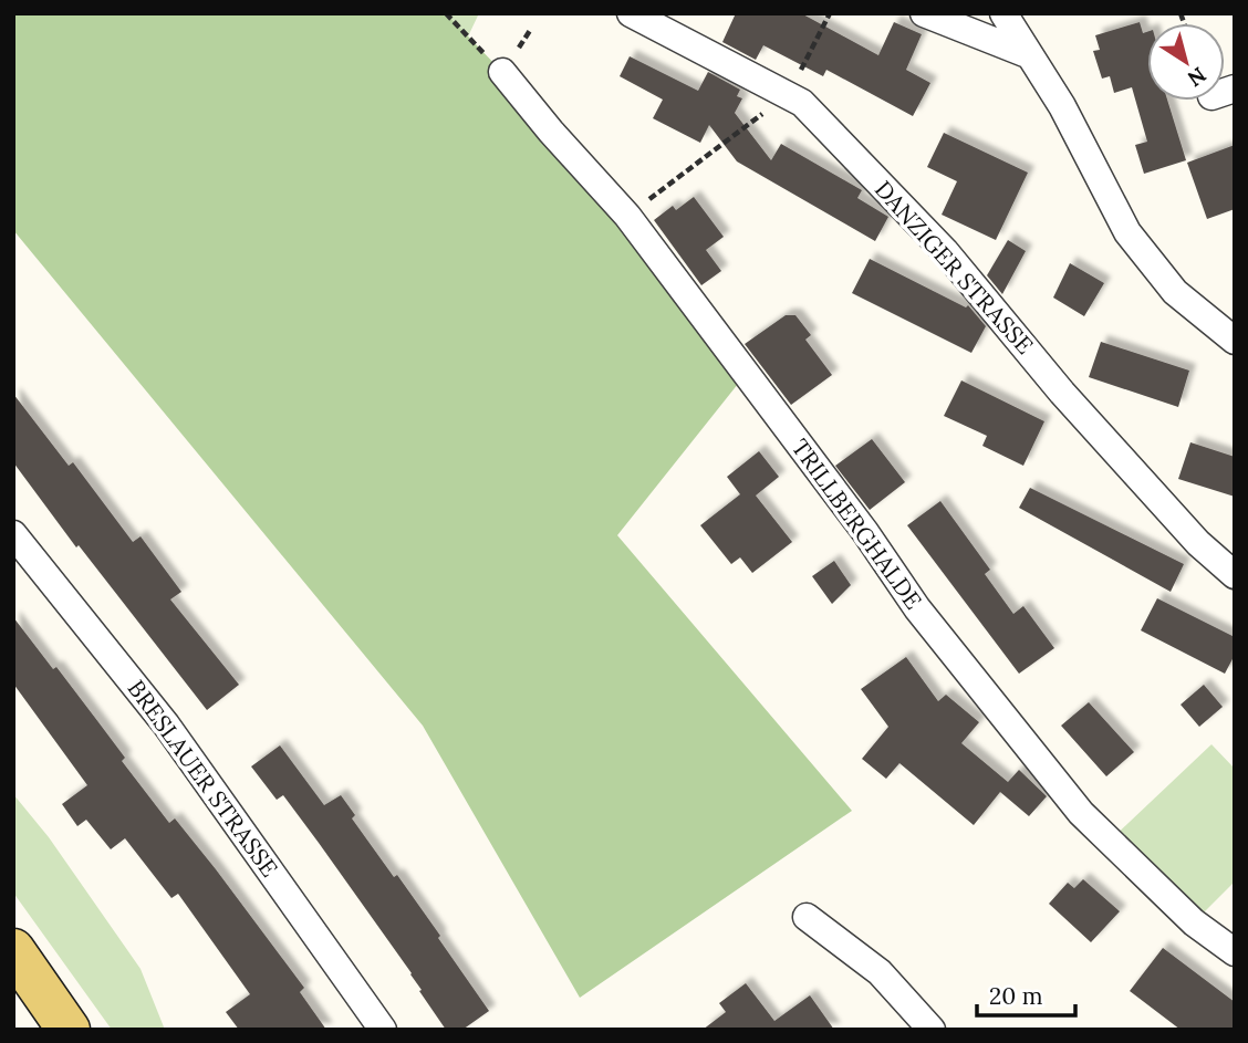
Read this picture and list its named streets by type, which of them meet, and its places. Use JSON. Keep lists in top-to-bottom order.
{
  "streets": {
    "street": ["DANZIGER STRASSE", "TRILLBERGHALDE", "BRESLAUER STRASSE"]
  },
  "scale_bar": "20 m",
  "north": "bottom right"
}
